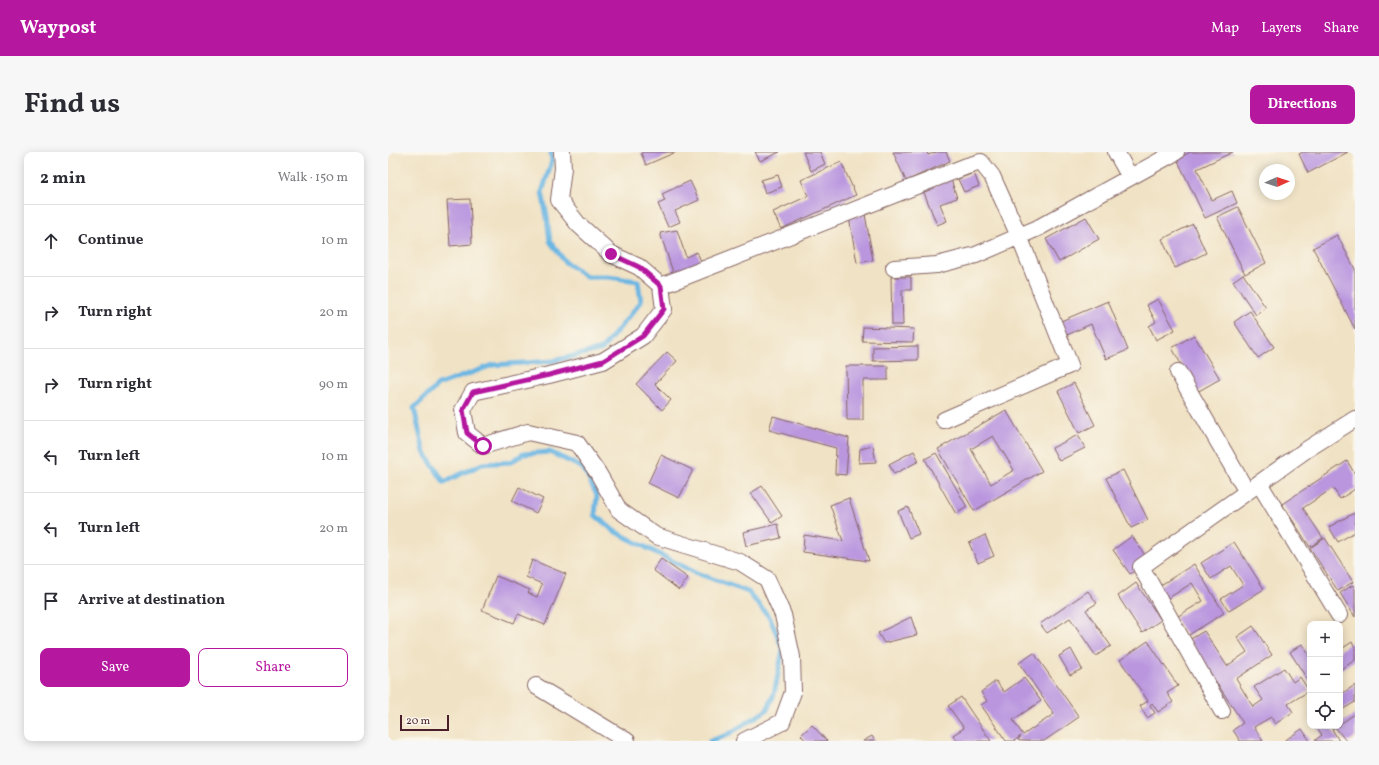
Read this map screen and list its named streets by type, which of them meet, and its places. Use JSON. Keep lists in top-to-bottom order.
{
  "scale_bar": "20 m",
  "north": "right",
  "page": {
    "header": "Waypost",
    "nav": ["Map", "Layers", "Share"],
    "title": "Find us",
    "buttons": [
      "Directions",
      ["Save", "Share"]
    ],
    "heading": ["2 min", "Walk · 150 m"],
    "list": [
      ["Continue", "10 m"],
      ["Turn right", "20 m"],
      ["Turn right", "90 m"],
      ["Turn left", "10 m"],
      ["Turn left", "20 m"],
      "Arrive at destination"
    ],
    "map_buttons": ["+", "−"],
    "scale": "20 m"
  }
}
